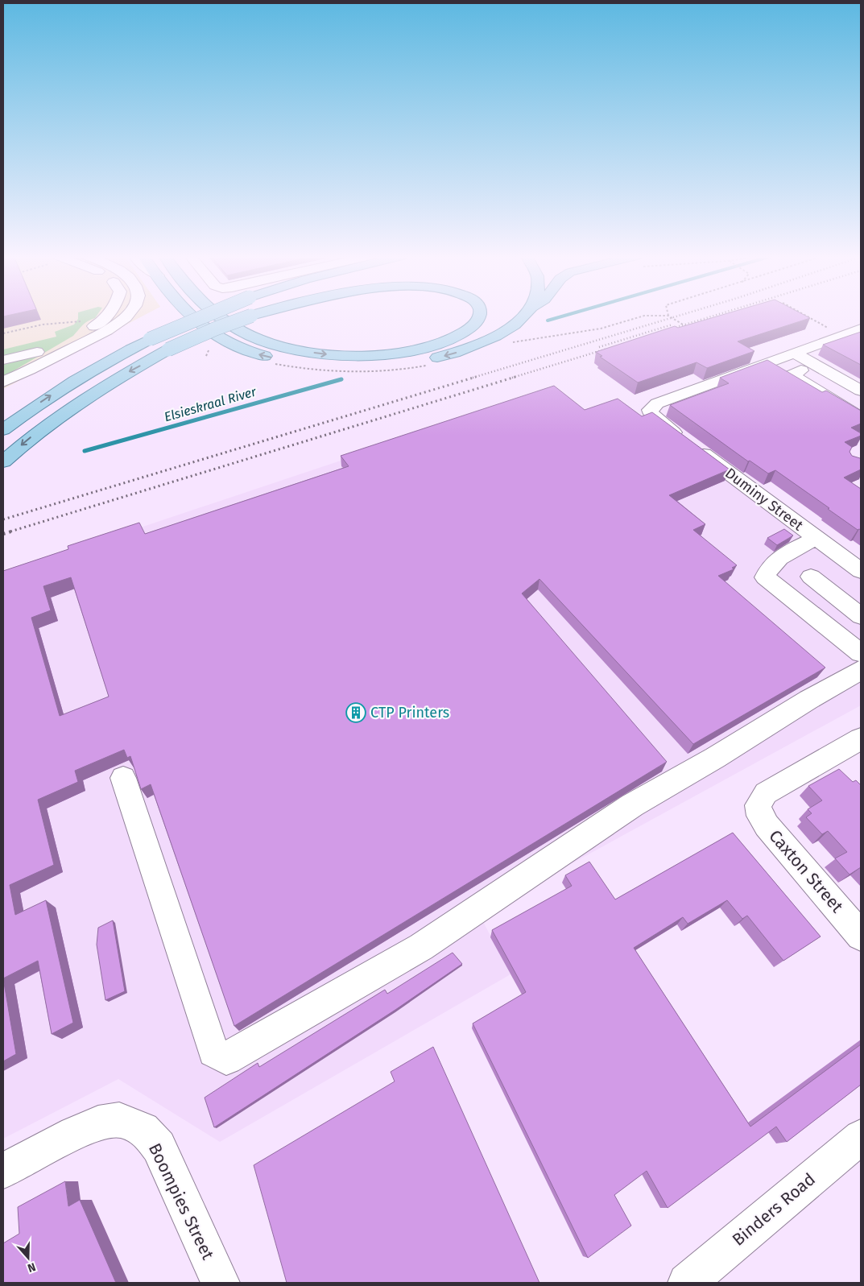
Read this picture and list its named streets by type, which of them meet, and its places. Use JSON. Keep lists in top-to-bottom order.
{
  "streets": {
    "street": [
      "Duminy Street",
      "Caxton Street",
      "Boompies Street",
      "Binders Road"
    ]
  },
  "water": ["Elsieskraal River"],
  "places": {
    "building": ["CTP Printers"]
  },
  "north": "bottom"
}
